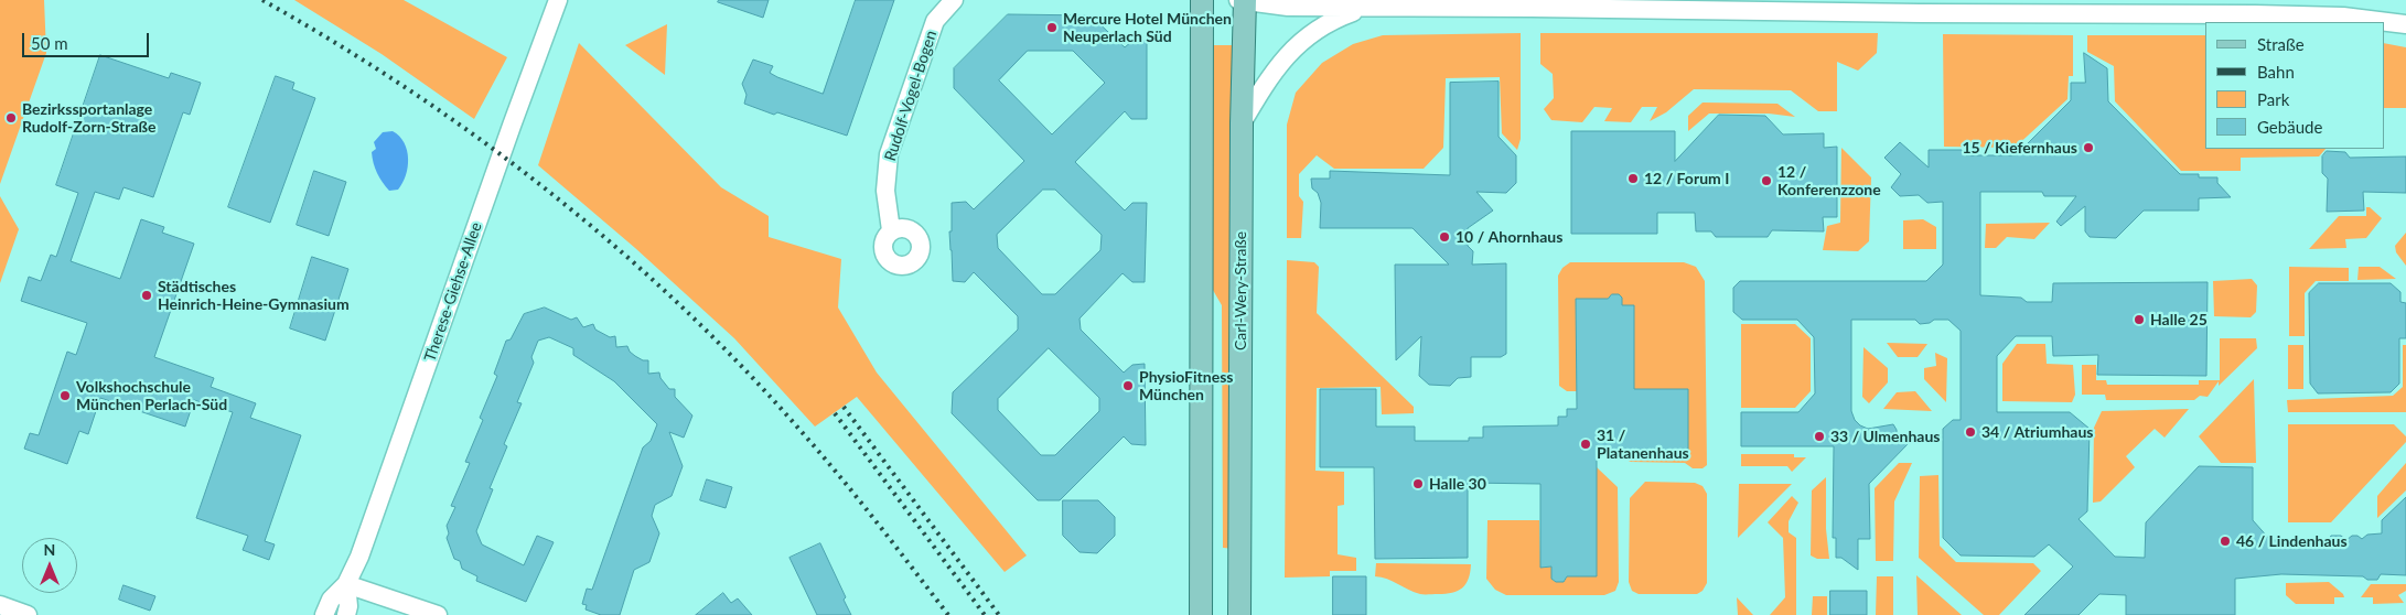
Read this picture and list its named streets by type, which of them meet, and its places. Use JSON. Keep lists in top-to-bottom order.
{
  "streets": {
    "main road": ["Carl-Wery-Straße"],
    "street": ["Rudolf-Vogel-Bogen", "Therese-Giehse-Allee"]
  },
  "places": [
    "Mercure Hotel München Neuperlach Süd",
    "Bezirkssportanlage Rudolf-Zorn-Straße",
    "15 / Kiefernhaus",
    "12 / Forum I",
    "12 / Konferenzzone",
    "10 / Ahornhaus",
    "Städtisches Heinrich-Heine-Gymnasium",
    "Halle 25",
    "PhysioFitness München",
    "Volkshochschule München Perlach-Süd",
    "34 / Atriumhaus",
    "33 / Ulmenhaus",
    "31 / Platanenhaus",
    "Halle 30",
    "46 / Lindenhaus"
  ],
  "legend": [
    "Straße",
    "Bahn",
    "Park",
    "Gebäude"
  ],
  "scale_bar": "50 m",
  "north": "top"
}
